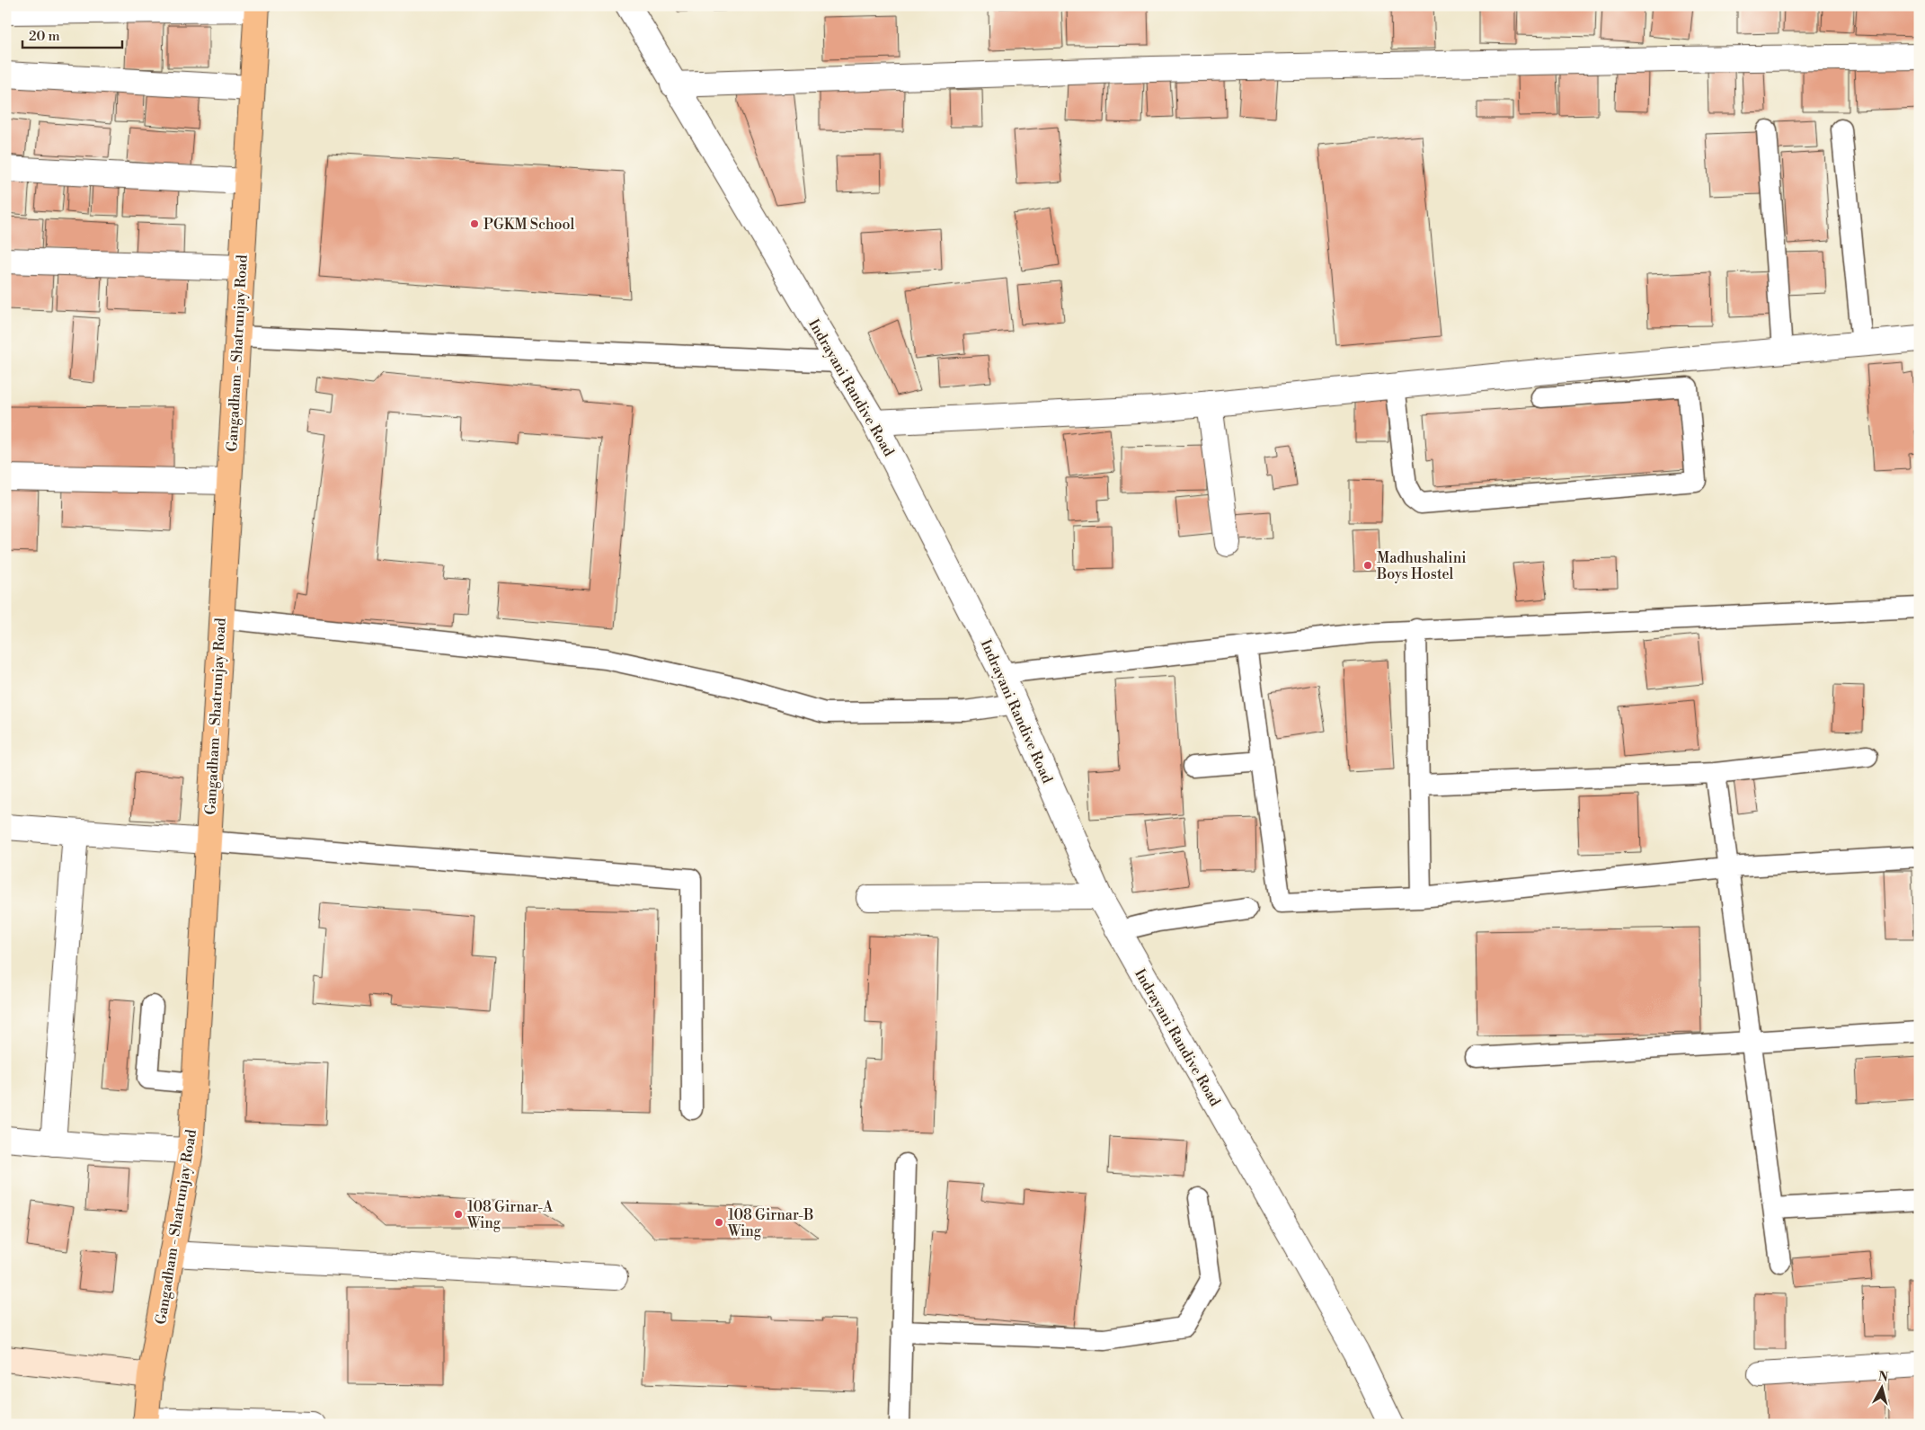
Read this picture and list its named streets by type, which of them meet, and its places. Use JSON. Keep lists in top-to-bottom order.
{
  "streets": {
    "main road": ["Gangadham - Shatrunjay Road"],
    "street": ["Indrayani Randive Road"]
  },
  "places": [
    "PGKM School",
    "Madhushalini Boys Hostel",
    "108 Girnar-A Wing",
    "108 Girnar-B Wing"
  ],
  "scale_bar": "20 m",
  "north": "top"
}
